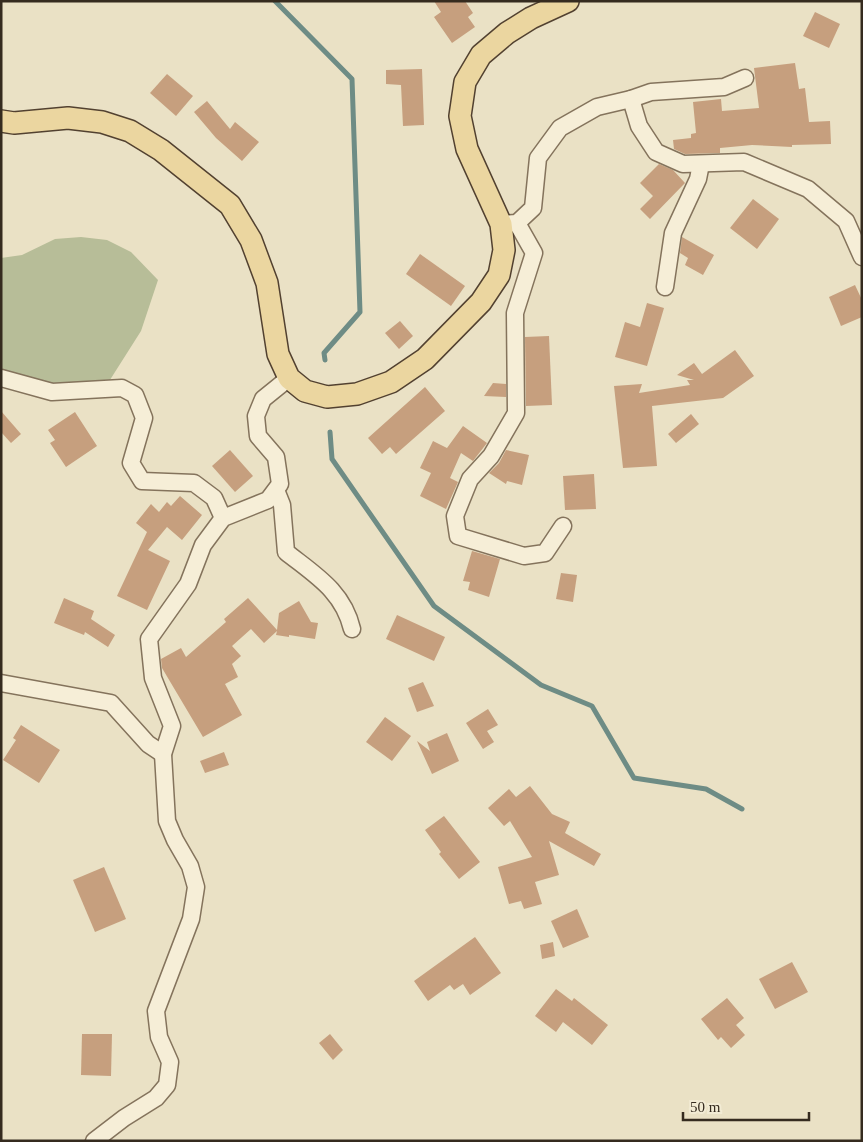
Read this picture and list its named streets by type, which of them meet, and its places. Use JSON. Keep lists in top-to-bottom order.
{
  "scale_bar": "50 m"
}
